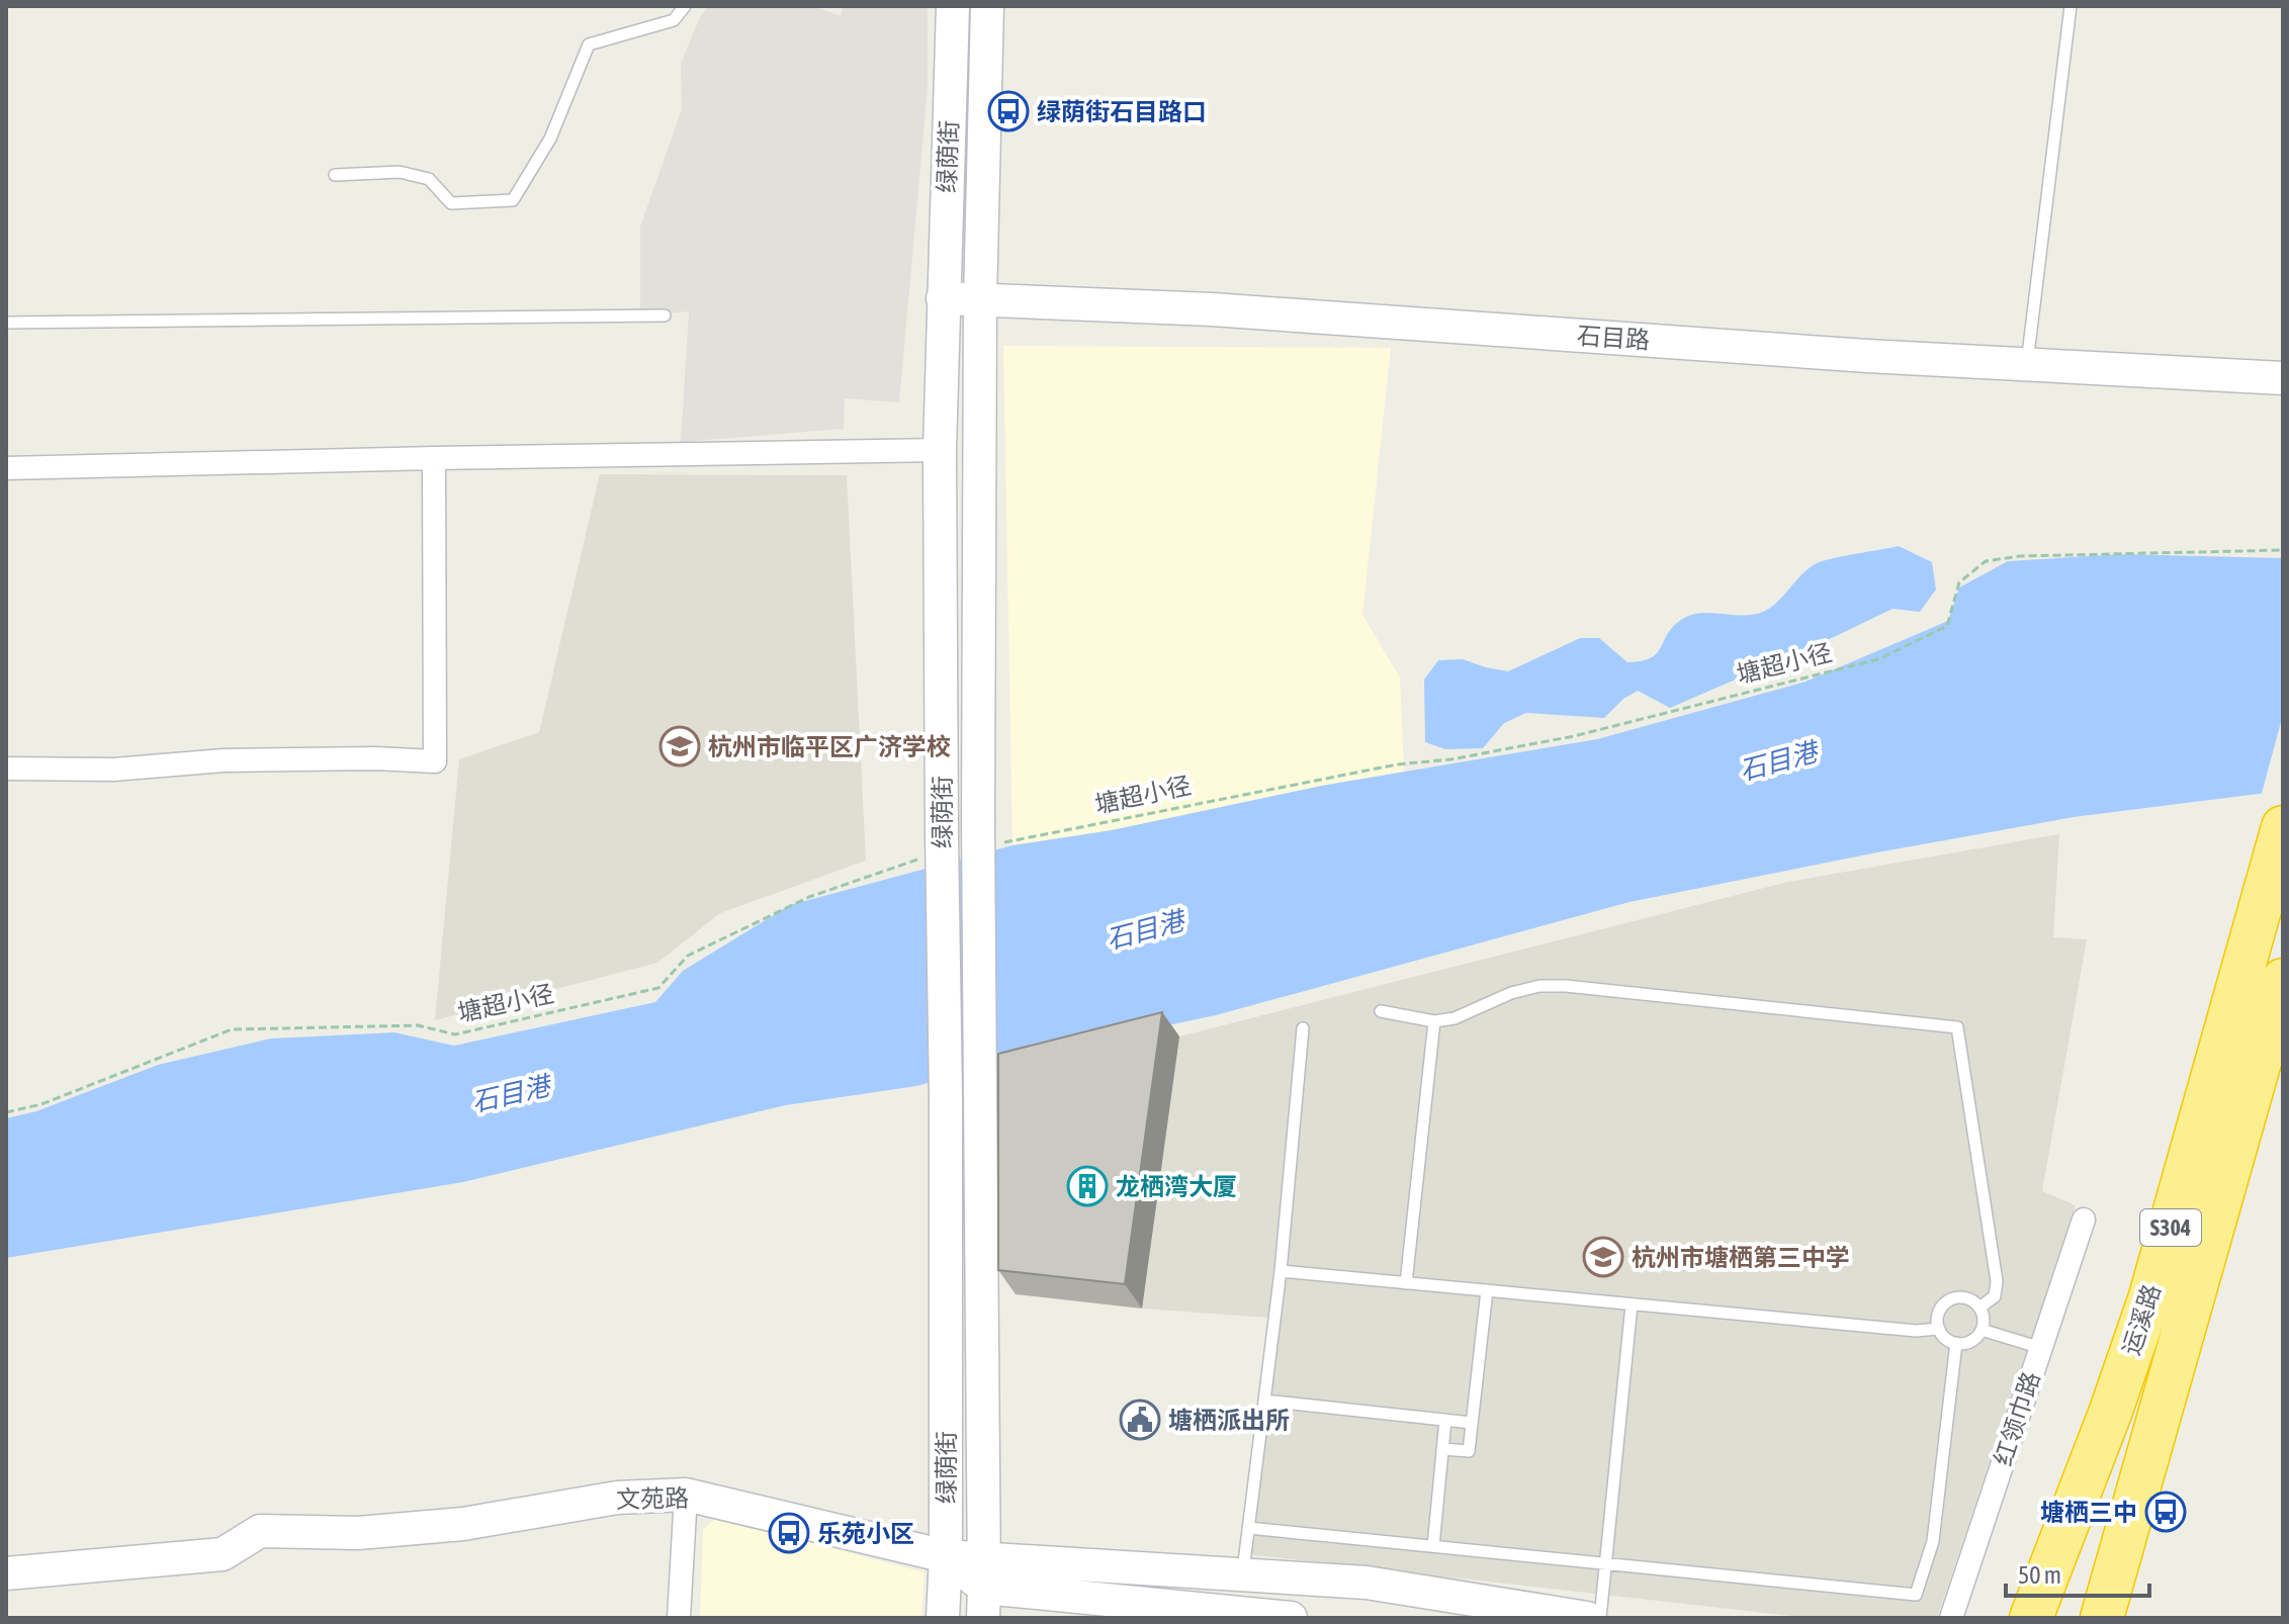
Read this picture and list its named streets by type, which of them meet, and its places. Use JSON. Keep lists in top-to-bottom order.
{
  "streets": {
    "highway": ["S304", "运溪路"],
    "street": [
      "绿荫街",
      "石目路",
      "红领巾路",
      "文苑路"
    ],
    "path": ["塘超小径"]
  },
  "crossings": [
    ["绿荫街", "石目路"],
    ["绿荫街", "塘超小径"],
    ["绿荫街", "文苑路"]
  ],
  "water": ["石目港"],
  "places": {
    "bus stop": ["绿荫街石目路口", "塘栖三中", "乐苑小区"],
    "school or university": ["杭州市临平区广济学校", "杭州市塘栖第三中学"],
    "building": ["龙栖湾大厦"],
    "public building": ["塘栖派出所"]
  },
  "scale_bar": "50 m"
}
